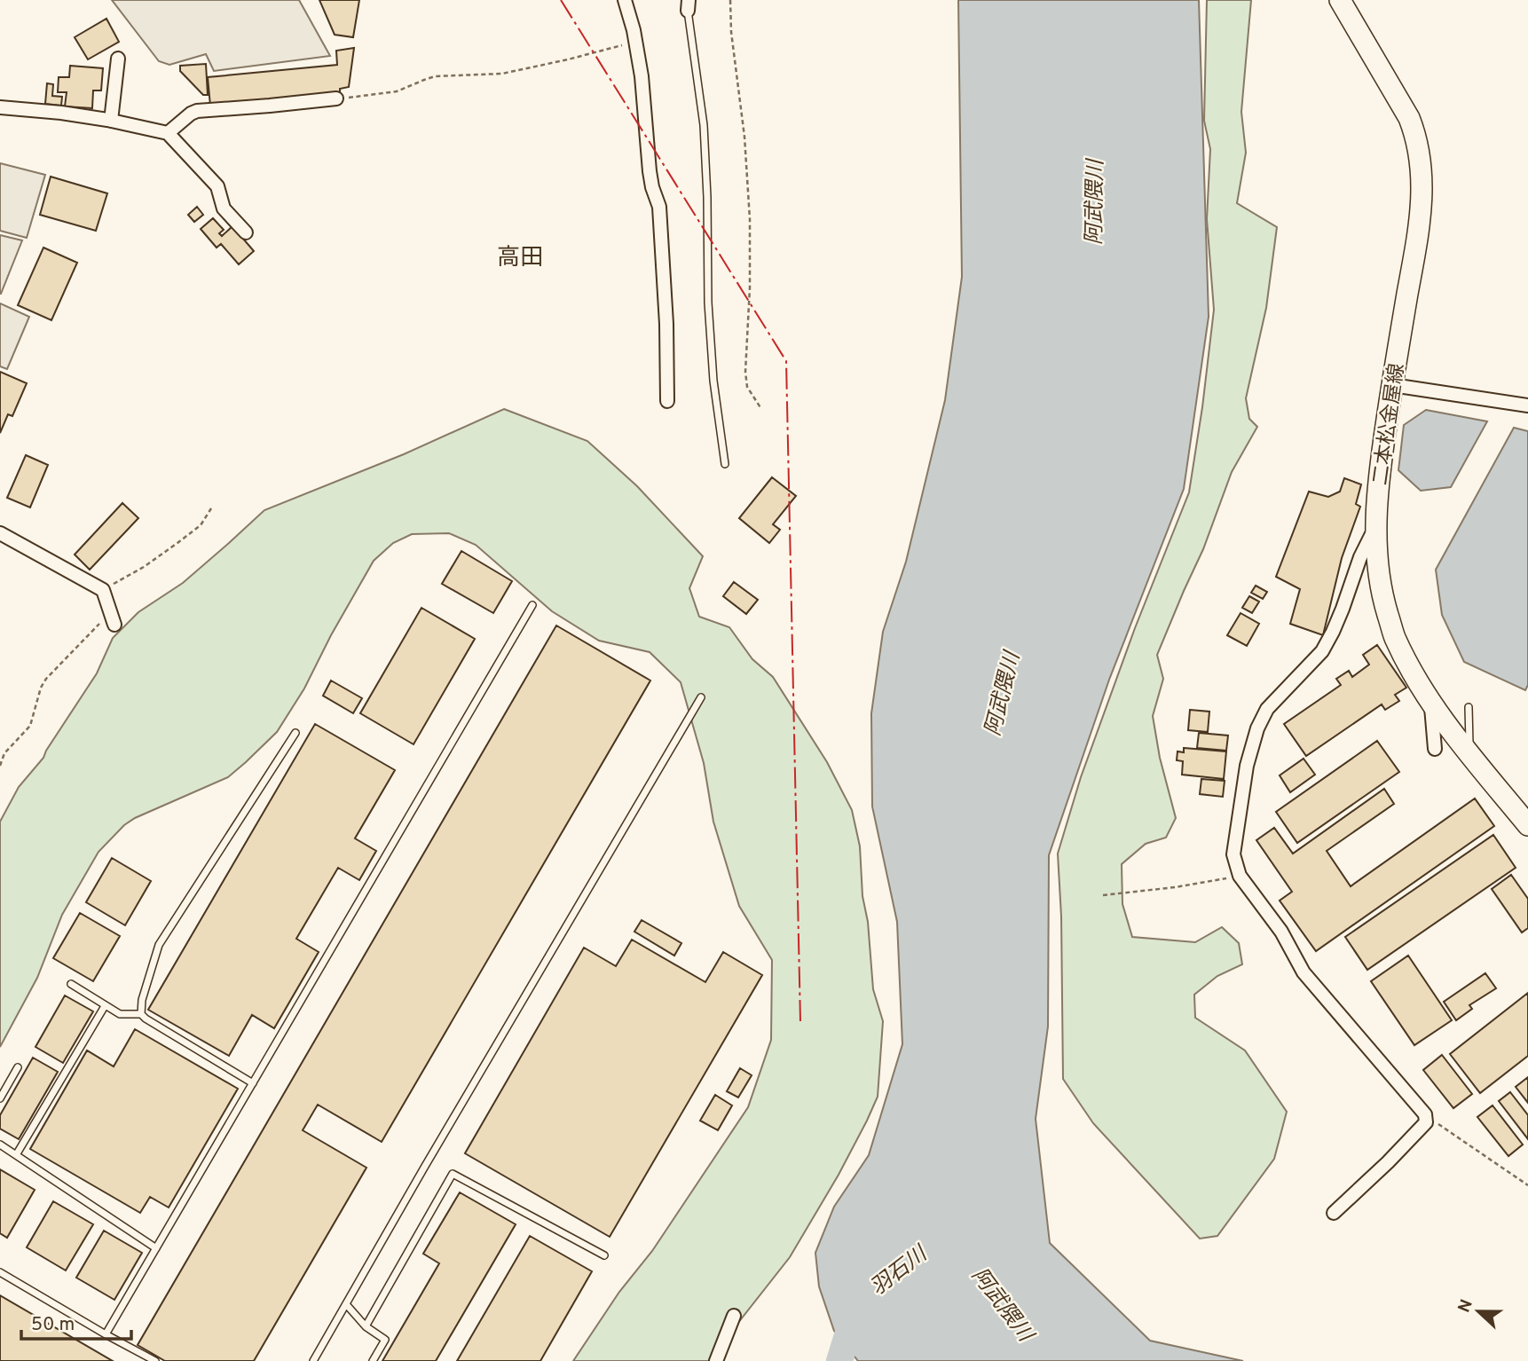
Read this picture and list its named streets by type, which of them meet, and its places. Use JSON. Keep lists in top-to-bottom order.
{
  "streets": {
    "main road": ["二本松金屋線"]
  },
  "districts": ["高田"],
  "water": ["阿武隈川", "羽石川"],
  "scale_bar": "50 m",
  "north": "left"
}
